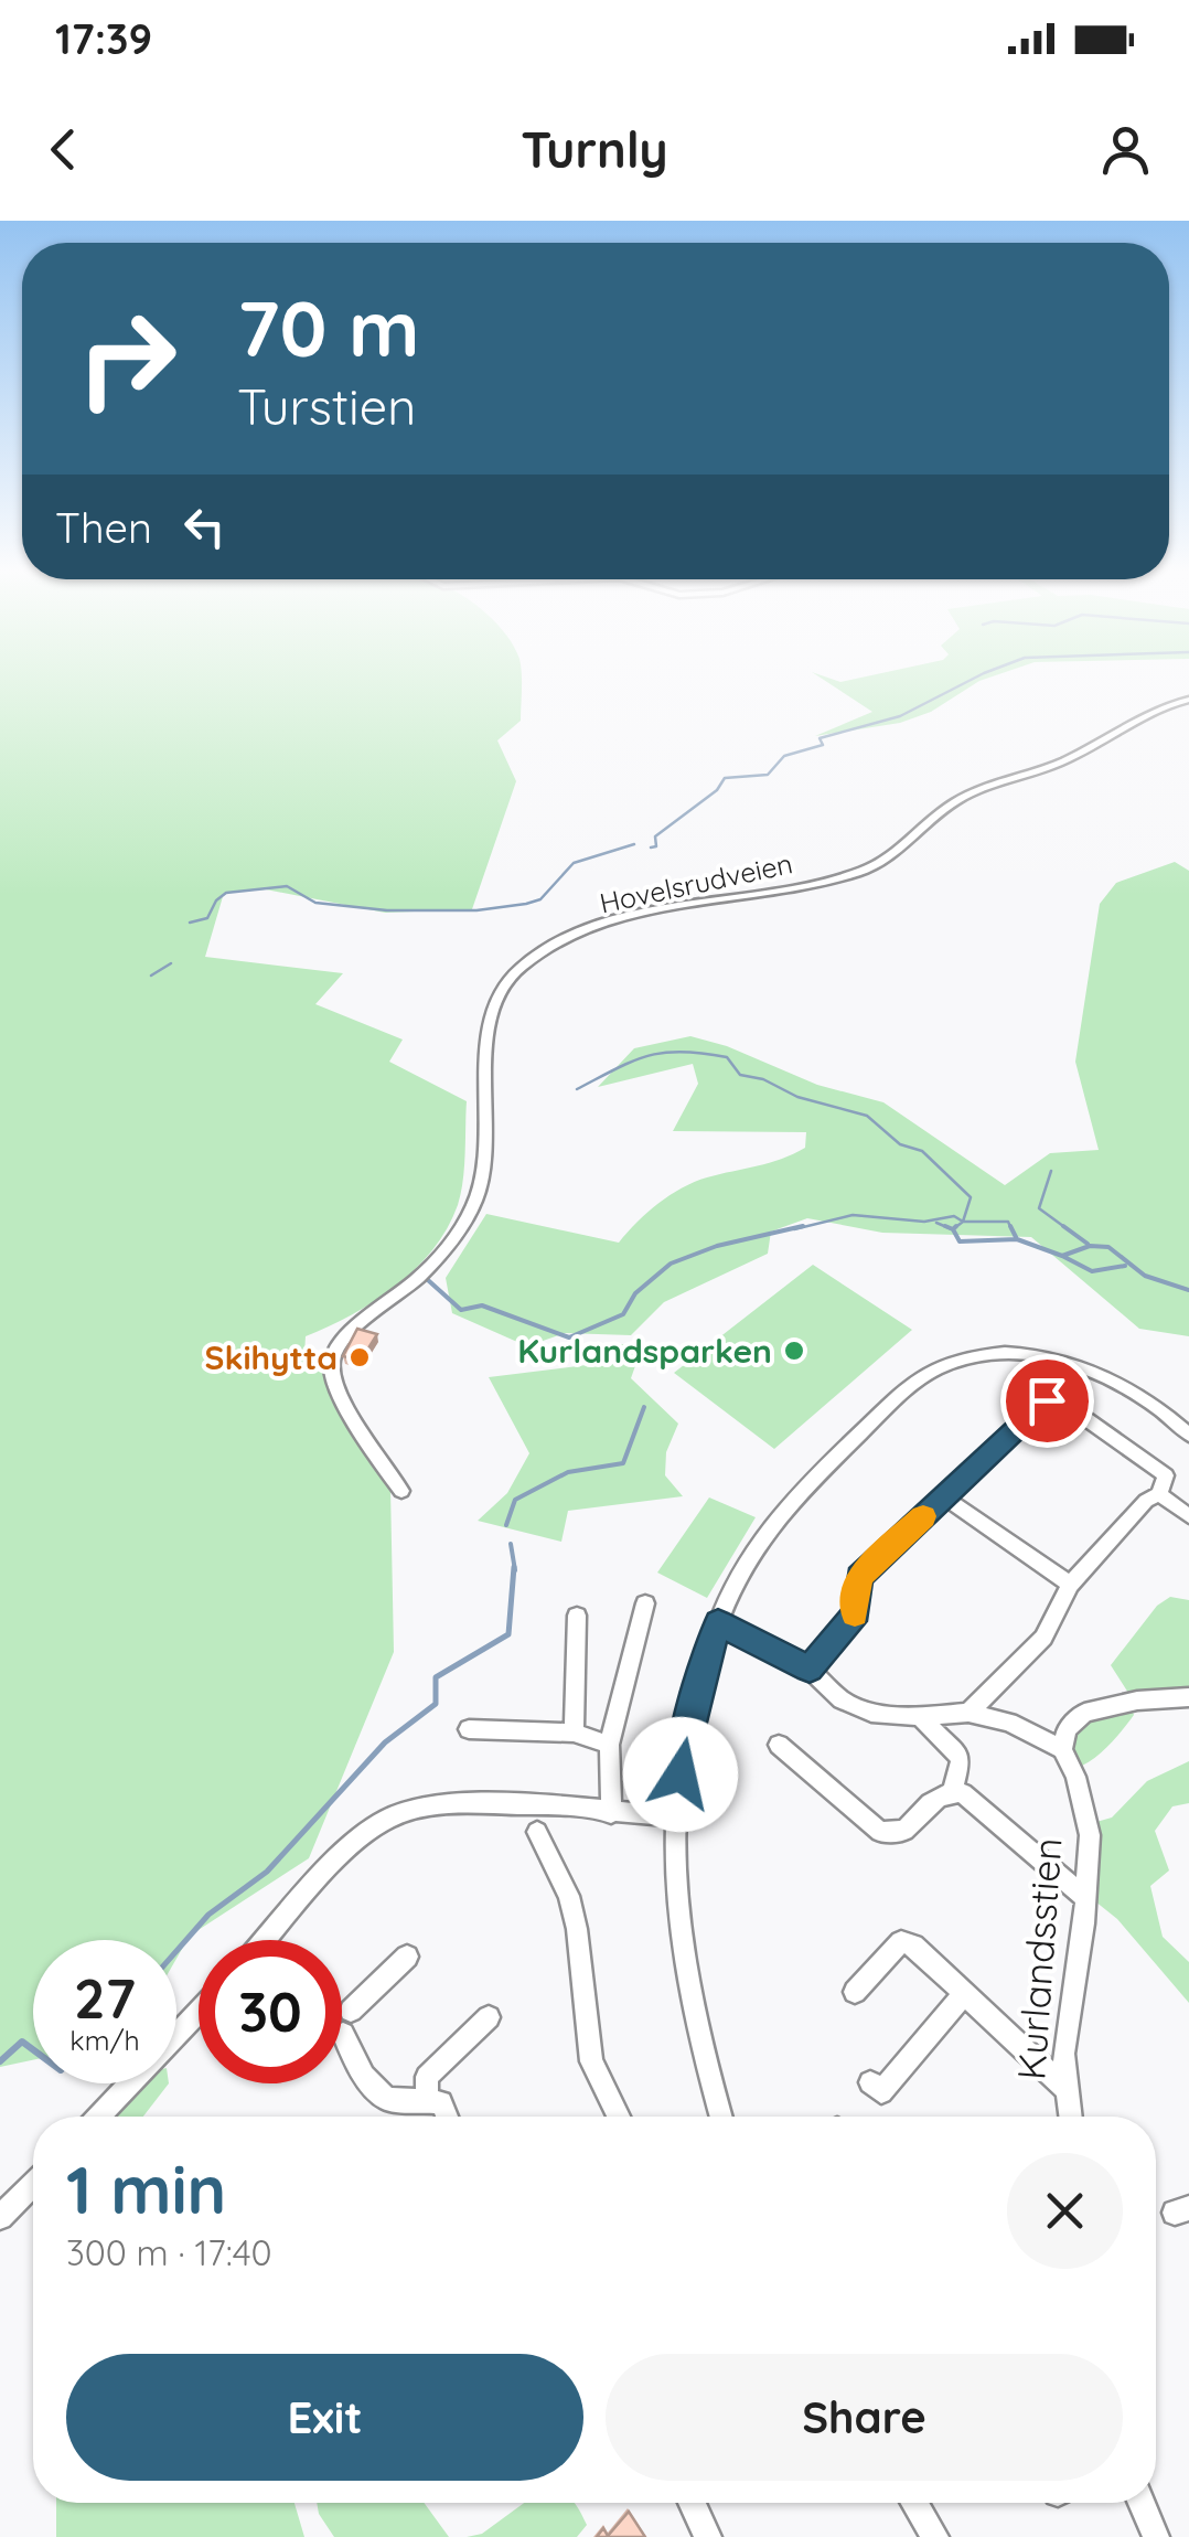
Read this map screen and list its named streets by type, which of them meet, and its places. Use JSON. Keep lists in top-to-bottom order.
{
  "streets": {
    "street": ["Hovelsrudveien", "Kurlandsstien"]
  },
  "places": ["Kurlandsparken", "Skihytta"],
  "page": {
    "status": "17:39",
    "header": "Turnly",
    "turn": ["70 m", "Turstien"],
    "then": "Then",
    "speed": "27 km/h",
    "limit": "30",
    "heading": ["1 min", "300 m · 17:40"],
    "buttons": ["Exit", "Share"]
  }
}
